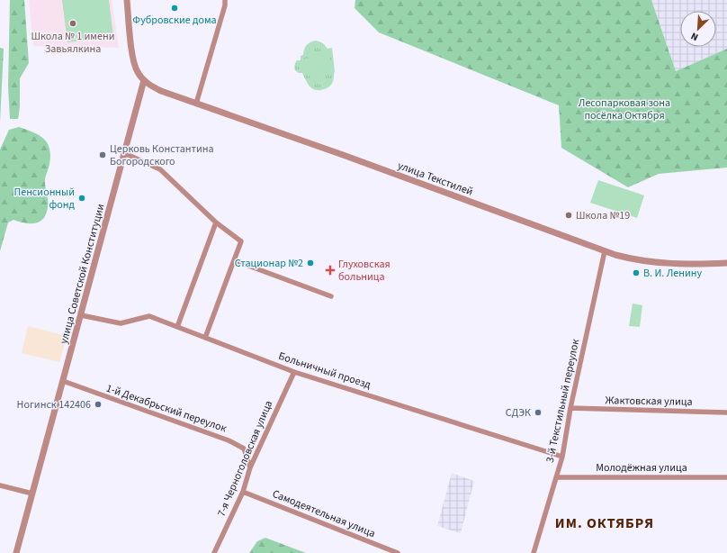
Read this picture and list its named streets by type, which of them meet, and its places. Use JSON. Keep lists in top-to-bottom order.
{
  "streets": {
    "street": [
      "улица Текстилей",
      "улица Советской Конституции",
      "Больничный проезд",
      "3-й Текстильный переулок",
      "Жактовская улица",
      "1-й Декабрьский переулок",
      "7-я Черноголовская улица",
      "Молодёжная улица",
      "Самодеятельная улица"
    ]
  },
  "crossings": [
    ["улица Текстилей", "улица Советской Конституции"],
    ["улица Текстилей", "3-й Текстильный переулок"],
    ["улица Советской Конституции", "Больничный проезд"],
    ["улица Советской Конституции", "1-й Декабрьский переулок"],
    ["Больничный проезд", "3-й Текстильный переулок"],
    ["Больничный проезд", "7-я Черноголовская улица"],
    ["3-й Текстильный переулок", "Жактовская улица"],
    ["3-й Текстильный переулок", "Молодёжная улица"],
    ["1-й Декабрьский переулок", "7-я Черноголовская улица"],
    ["7-я Черноголовская улица", "Самодеятельная улица"]
  ],
  "districts": ["ИМ. ОКТЯБРЯ"],
  "parks": ["Лесопарковая зона посёлка Октября"],
  "places": {
    "other": [
      "Фубровские дома",
      "Школа № 1 имени Завьялкина",
      "Церковь Константина Богородского",
      "Пенсионный фонд",
      "Школа №19",
      "Стационар №2",
      "В. И. Ленину",
      "Ногинск 142406",
      "СДЭК"
    ],
    "health": ["Глуховская больница"]
  },
  "north": "bottom left"
}
